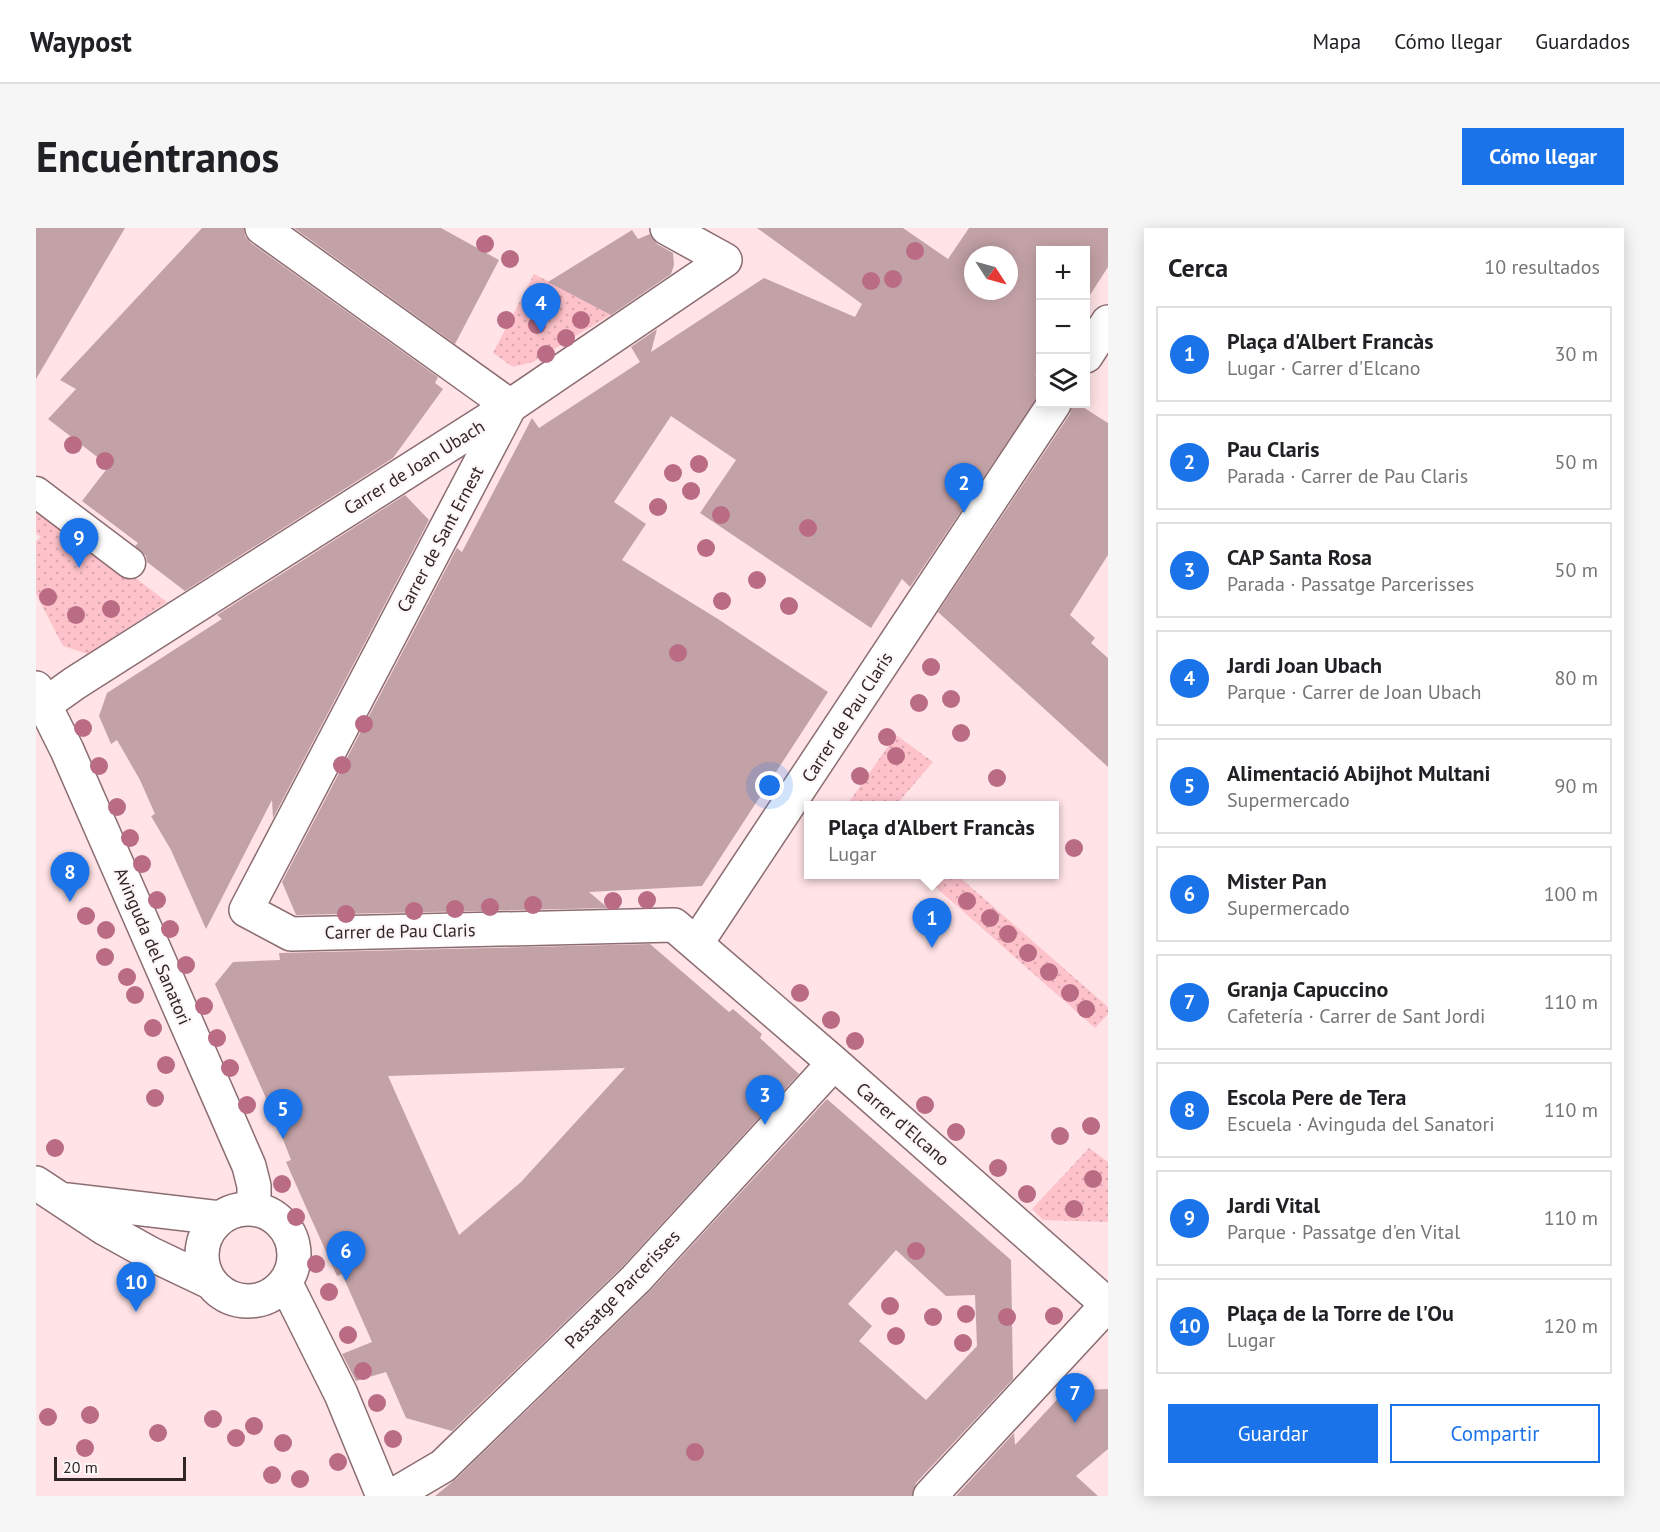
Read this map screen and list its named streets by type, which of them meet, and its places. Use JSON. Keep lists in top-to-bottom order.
{
  "streets": {
    "street": [
      "Carrer de Joan Ubach",
      "Carrer de Sant Ernest",
      "Carrer de Pau Claris",
      "Avinguda del Sanatori",
      "Carrer d'Elcano",
      "Passatge Parcerisses"
    ]
  },
  "crossings": [
    ["Carrer de Joan Ubach", "Carrer de Sant Ernest"],
    ["Carrer de Joan Ubach", "Avinguda del Sanatori"],
    ["Carrer de Sant Ernest", "Carrer de Pau Claris"],
    ["Carrer de Pau Claris", "Carrer d'Elcano"],
    ["Carrer d'Elcano", "Passatge Parcerisses"]
  ],
  "scale_bar": "20 m",
  "north": "bottom right",
  "page": {
    "header": "Waypost",
    "nav": ["Mapa", "Cómo llegar", "Guardados"],
    "buttons": [
      "Cómo llegar",
      ["Guardar", "Compartir"]
    ],
    "title": "Encuéntranos",
    "heading": ["Cerca", "10 resultados"],
    "map_buttons": ["+", "−"],
    "pins": [
      "4",
      "2",
      "9",
      "8",
      "1",
      "3",
      "5",
      "6",
      "10",
      "7"
    ],
    "list": [
      {
        "mark": "1",
        "name": "Plaça d'Albert Francàs",
        "note": "Lugar · Carrer d'Elcano",
        "value": "30 m"
      },
      {
        "mark": "2",
        "name": "Pau Claris",
        "note": "Parada · Carrer de Pau Claris",
        "value": "50 m"
      },
      {
        "mark": "3",
        "name": "CAP Santa Rosa",
        "note": "Parada · Passatge Parcerisses",
        "value": "50 m"
      },
      {
        "mark": "4",
        "name": "Jardi Joan Ubach",
        "note": "Parque · Carrer de Joan Ubach",
        "value": "80 m"
      },
      {
        "mark": "5",
        "name": "Alimentació Abijhot Multani",
        "note": "Supermercado",
        "value": "90 m"
      },
      {
        "mark": "6",
        "name": "Mister Pan",
        "note": "Supermercado",
        "value": "100 m"
      },
      {
        "mark": "7",
        "name": "Granja Capuccino",
        "note": "Cafetería · Carrer de Sant Jordi",
        "value": "110 m"
      },
      {
        "mark": "8",
        "name": "Escola Pere de Tera",
        "note": "Escuela · Avinguda del Sanatori",
        "value": "110 m"
      },
      {
        "mark": "9",
        "name": "Jardi Vital",
        "note": "Parque · Passatge d'en Vital",
        "value": "110 m"
      },
      {
        "mark": "10",
        "name": "Plaça de la Torre de l'Ou",
        "note": "Lugar",
        "value": "120 m"
      }
    ],
    "popup": ["Plaça d'Albert Francàs", "Lugar"],
    "scale": "20 m"
  }
}
